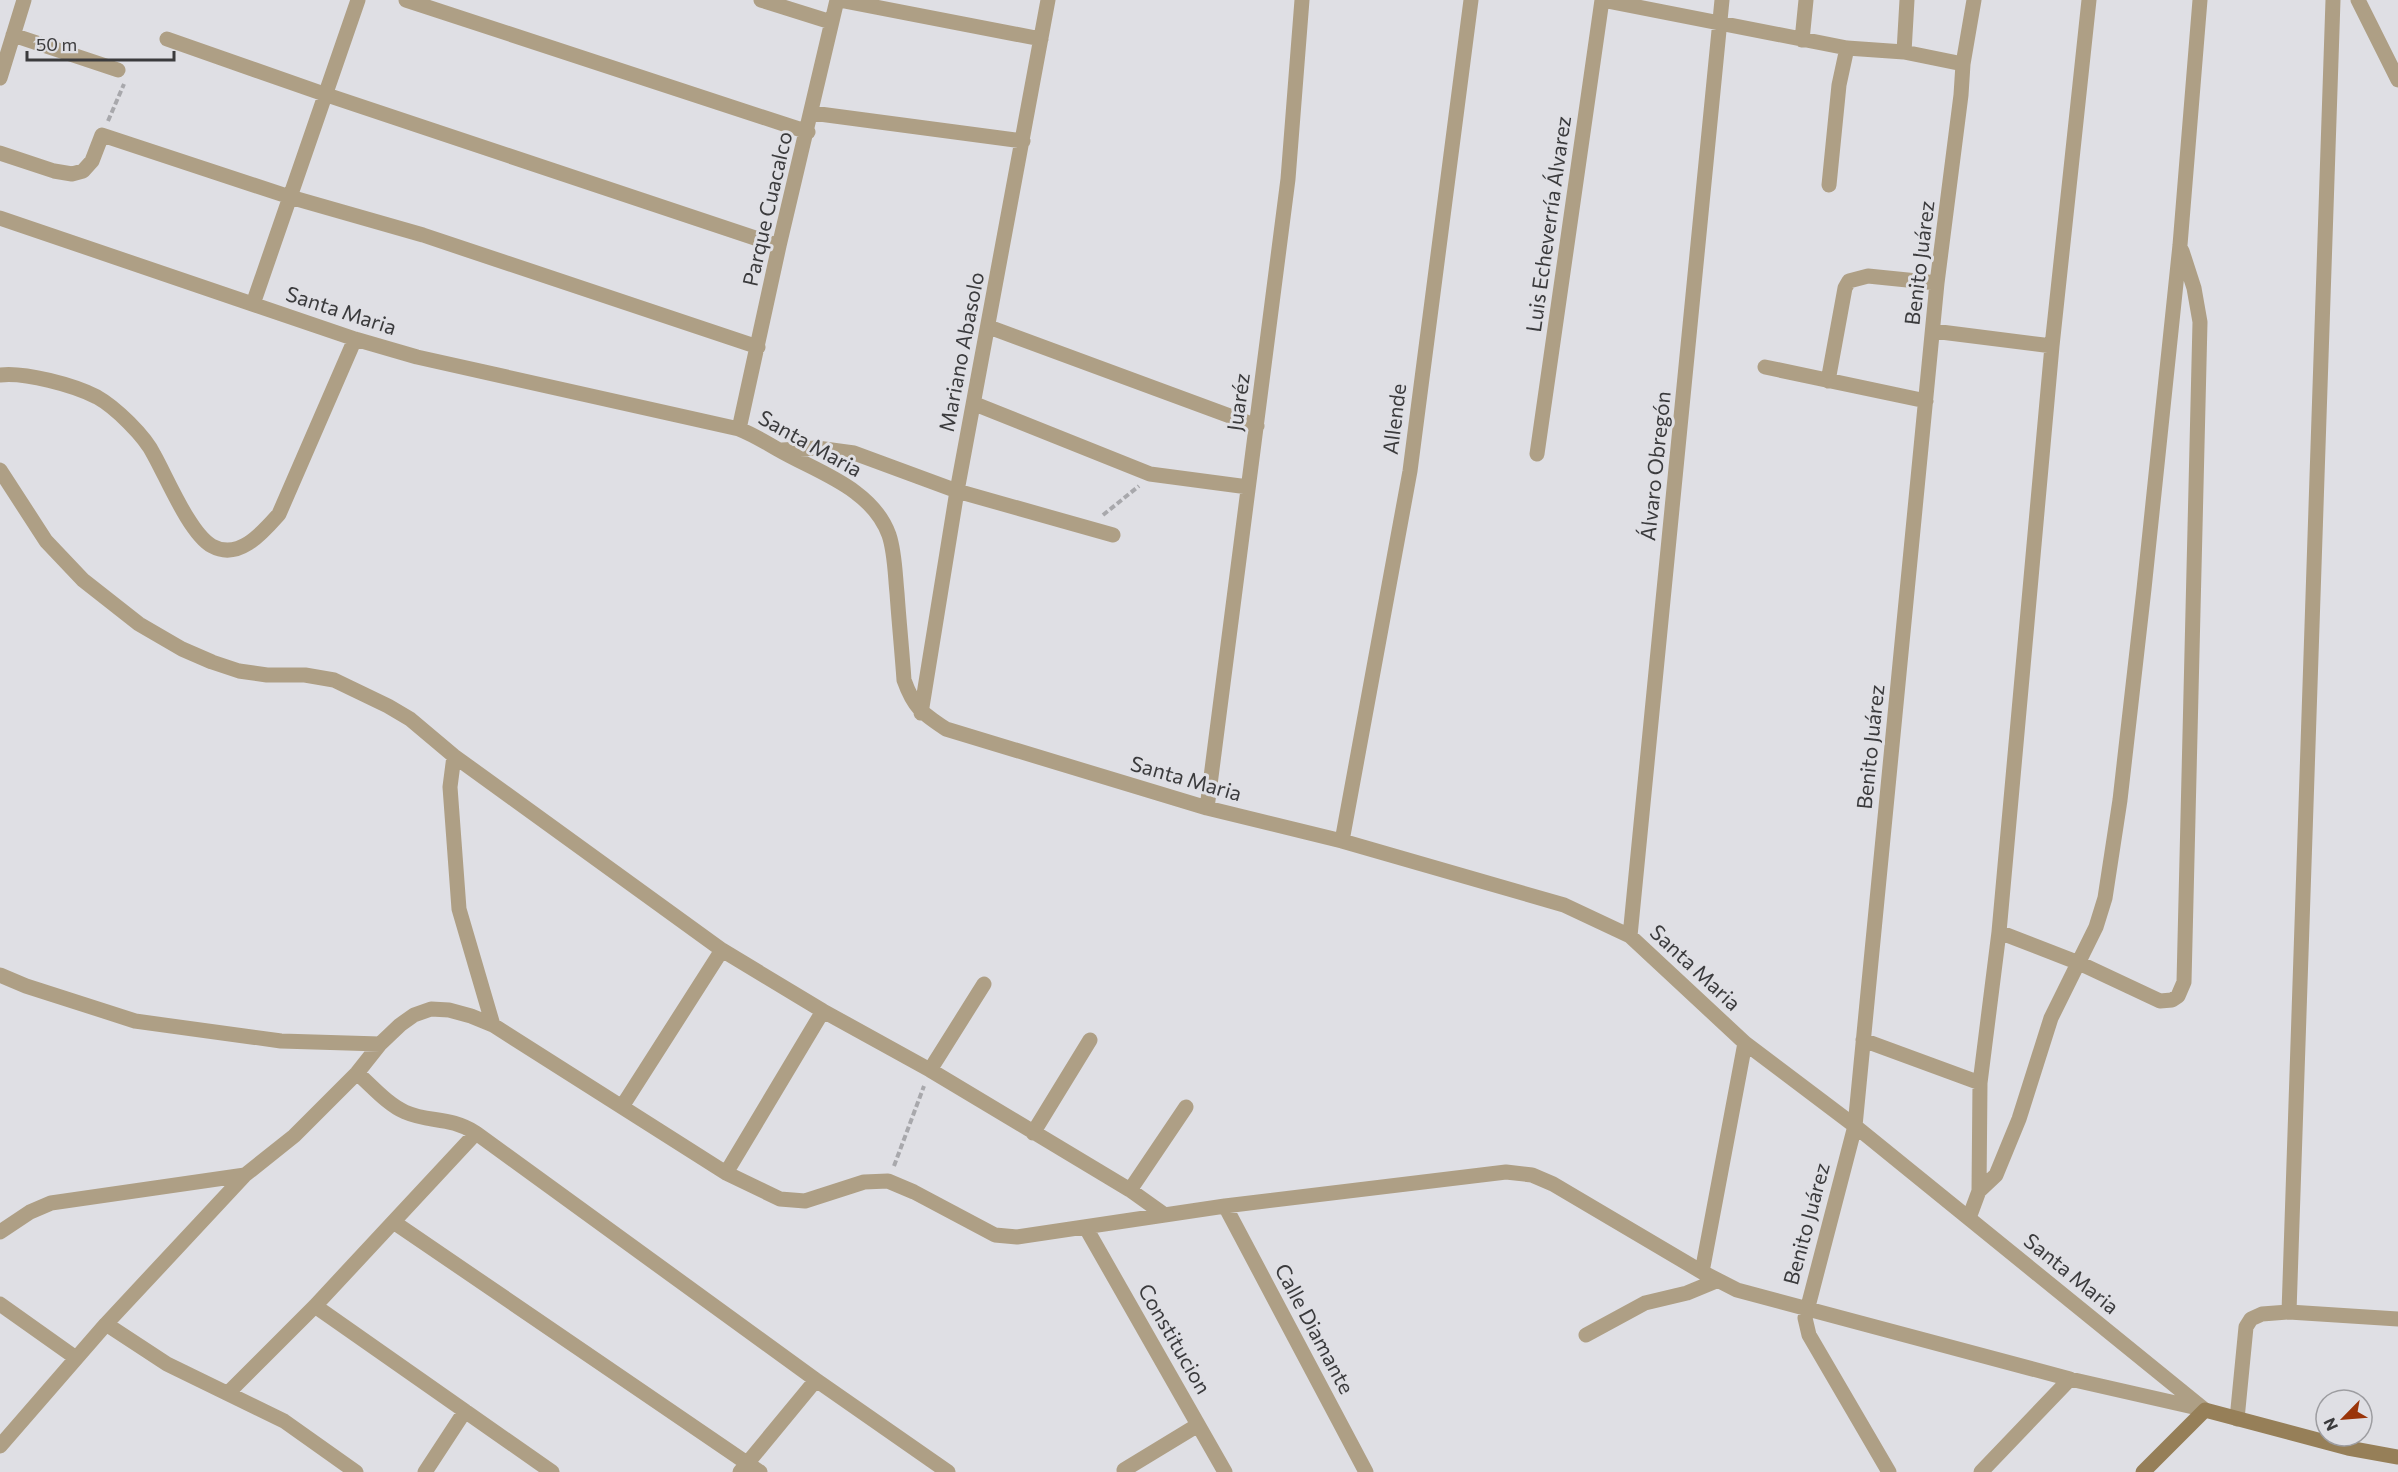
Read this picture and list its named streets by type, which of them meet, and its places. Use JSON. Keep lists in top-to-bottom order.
{
  "streets": {
    "main road": ["Santa Maria"],
    "street": [
      "Parque Cuacalco",
      "Luis Echeverría Álvarez",
      "Benito Juárez",
      "Mariano Abasolo",
      "Juaréz",
      "Allende",
      "Álvaro Obregón",
      "Calle Diamante",
      "Constitucion"
    ]
  },
  "crossings": [
    ["Parque Cuacalco", "Santa Maria"],
    ["Benito Juárez", "Santa Maria"],
    ["Santa Maria", "Mariano Abasolo"],
    ["Santa Maria", "Juaréz"],
    ["Santa Maria", "Allende"],
    ["Santa Maria", "Álvaro Obregón"]
  ],
  "scale_bar": "50 m",
  "north": "bottom left"
}
